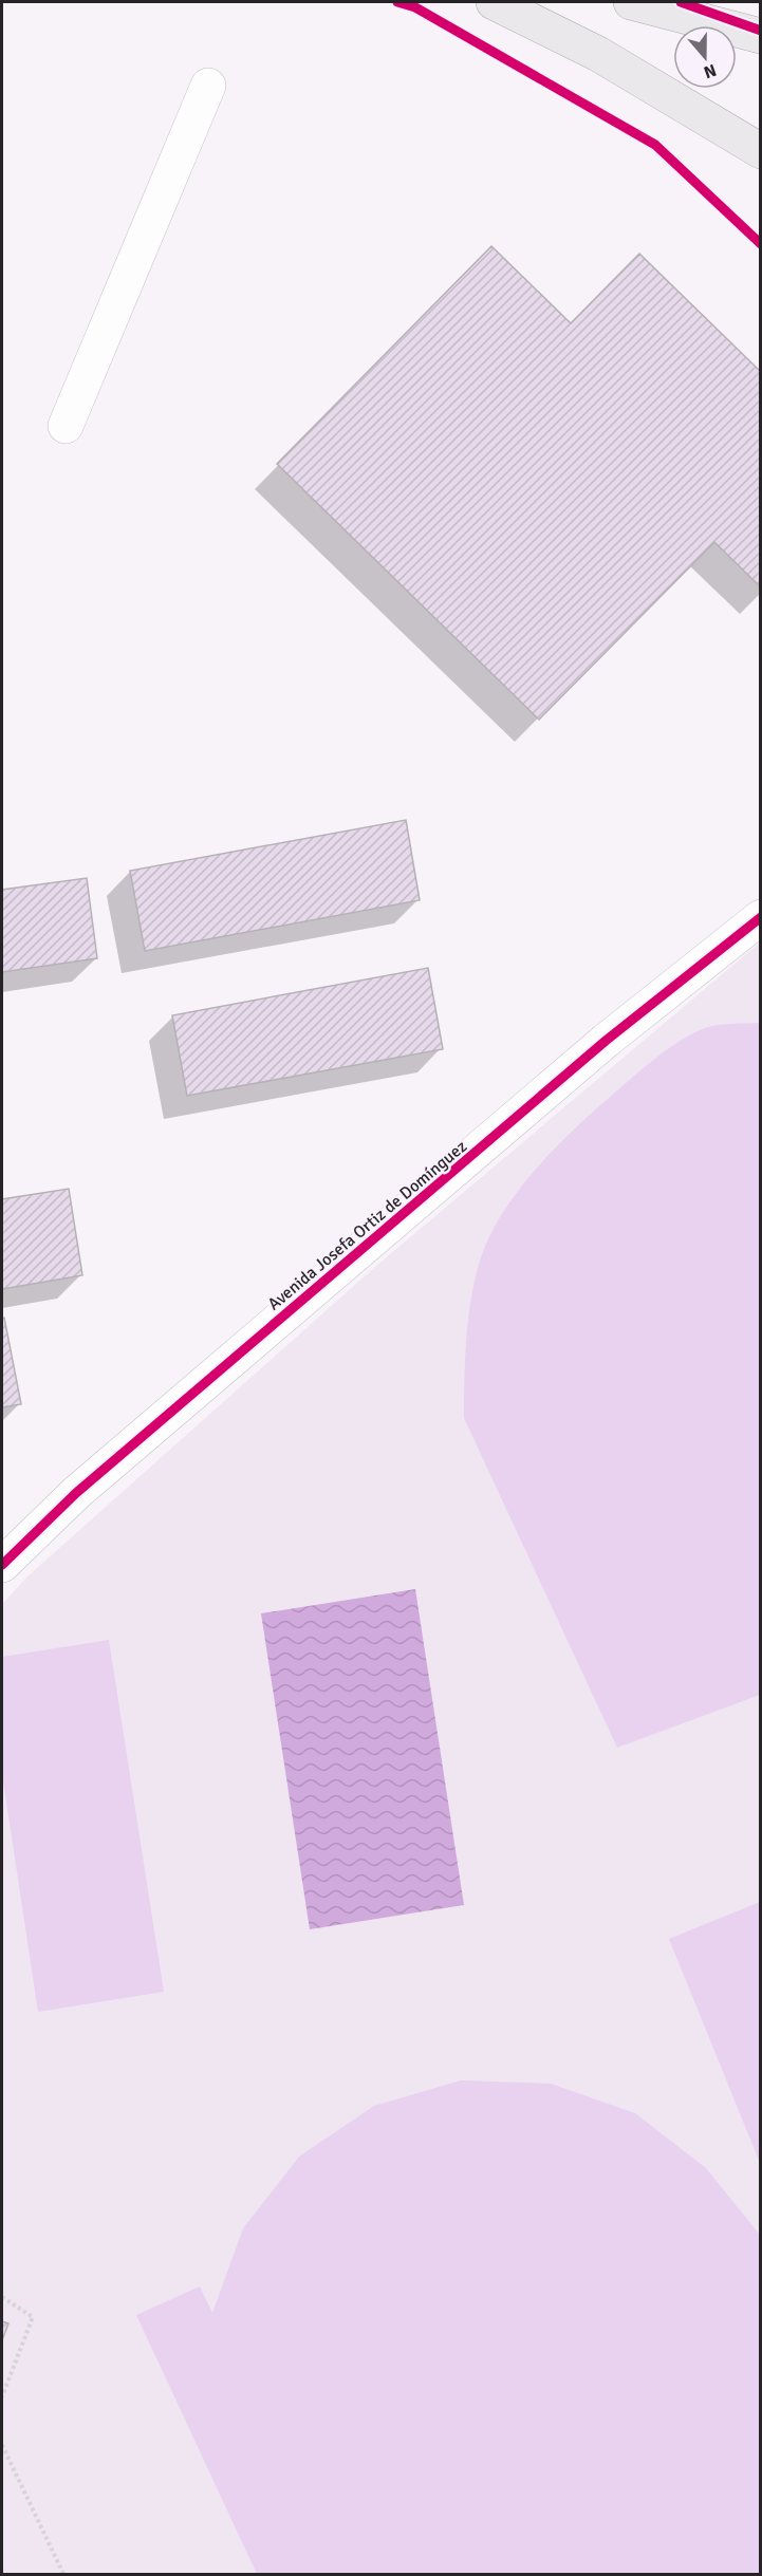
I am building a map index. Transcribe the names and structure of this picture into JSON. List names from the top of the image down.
{
  "streets": {
    "street": ["Avenida Josefa Ortiz de Domínguez"]
  },
  "north": "bottom"
}
